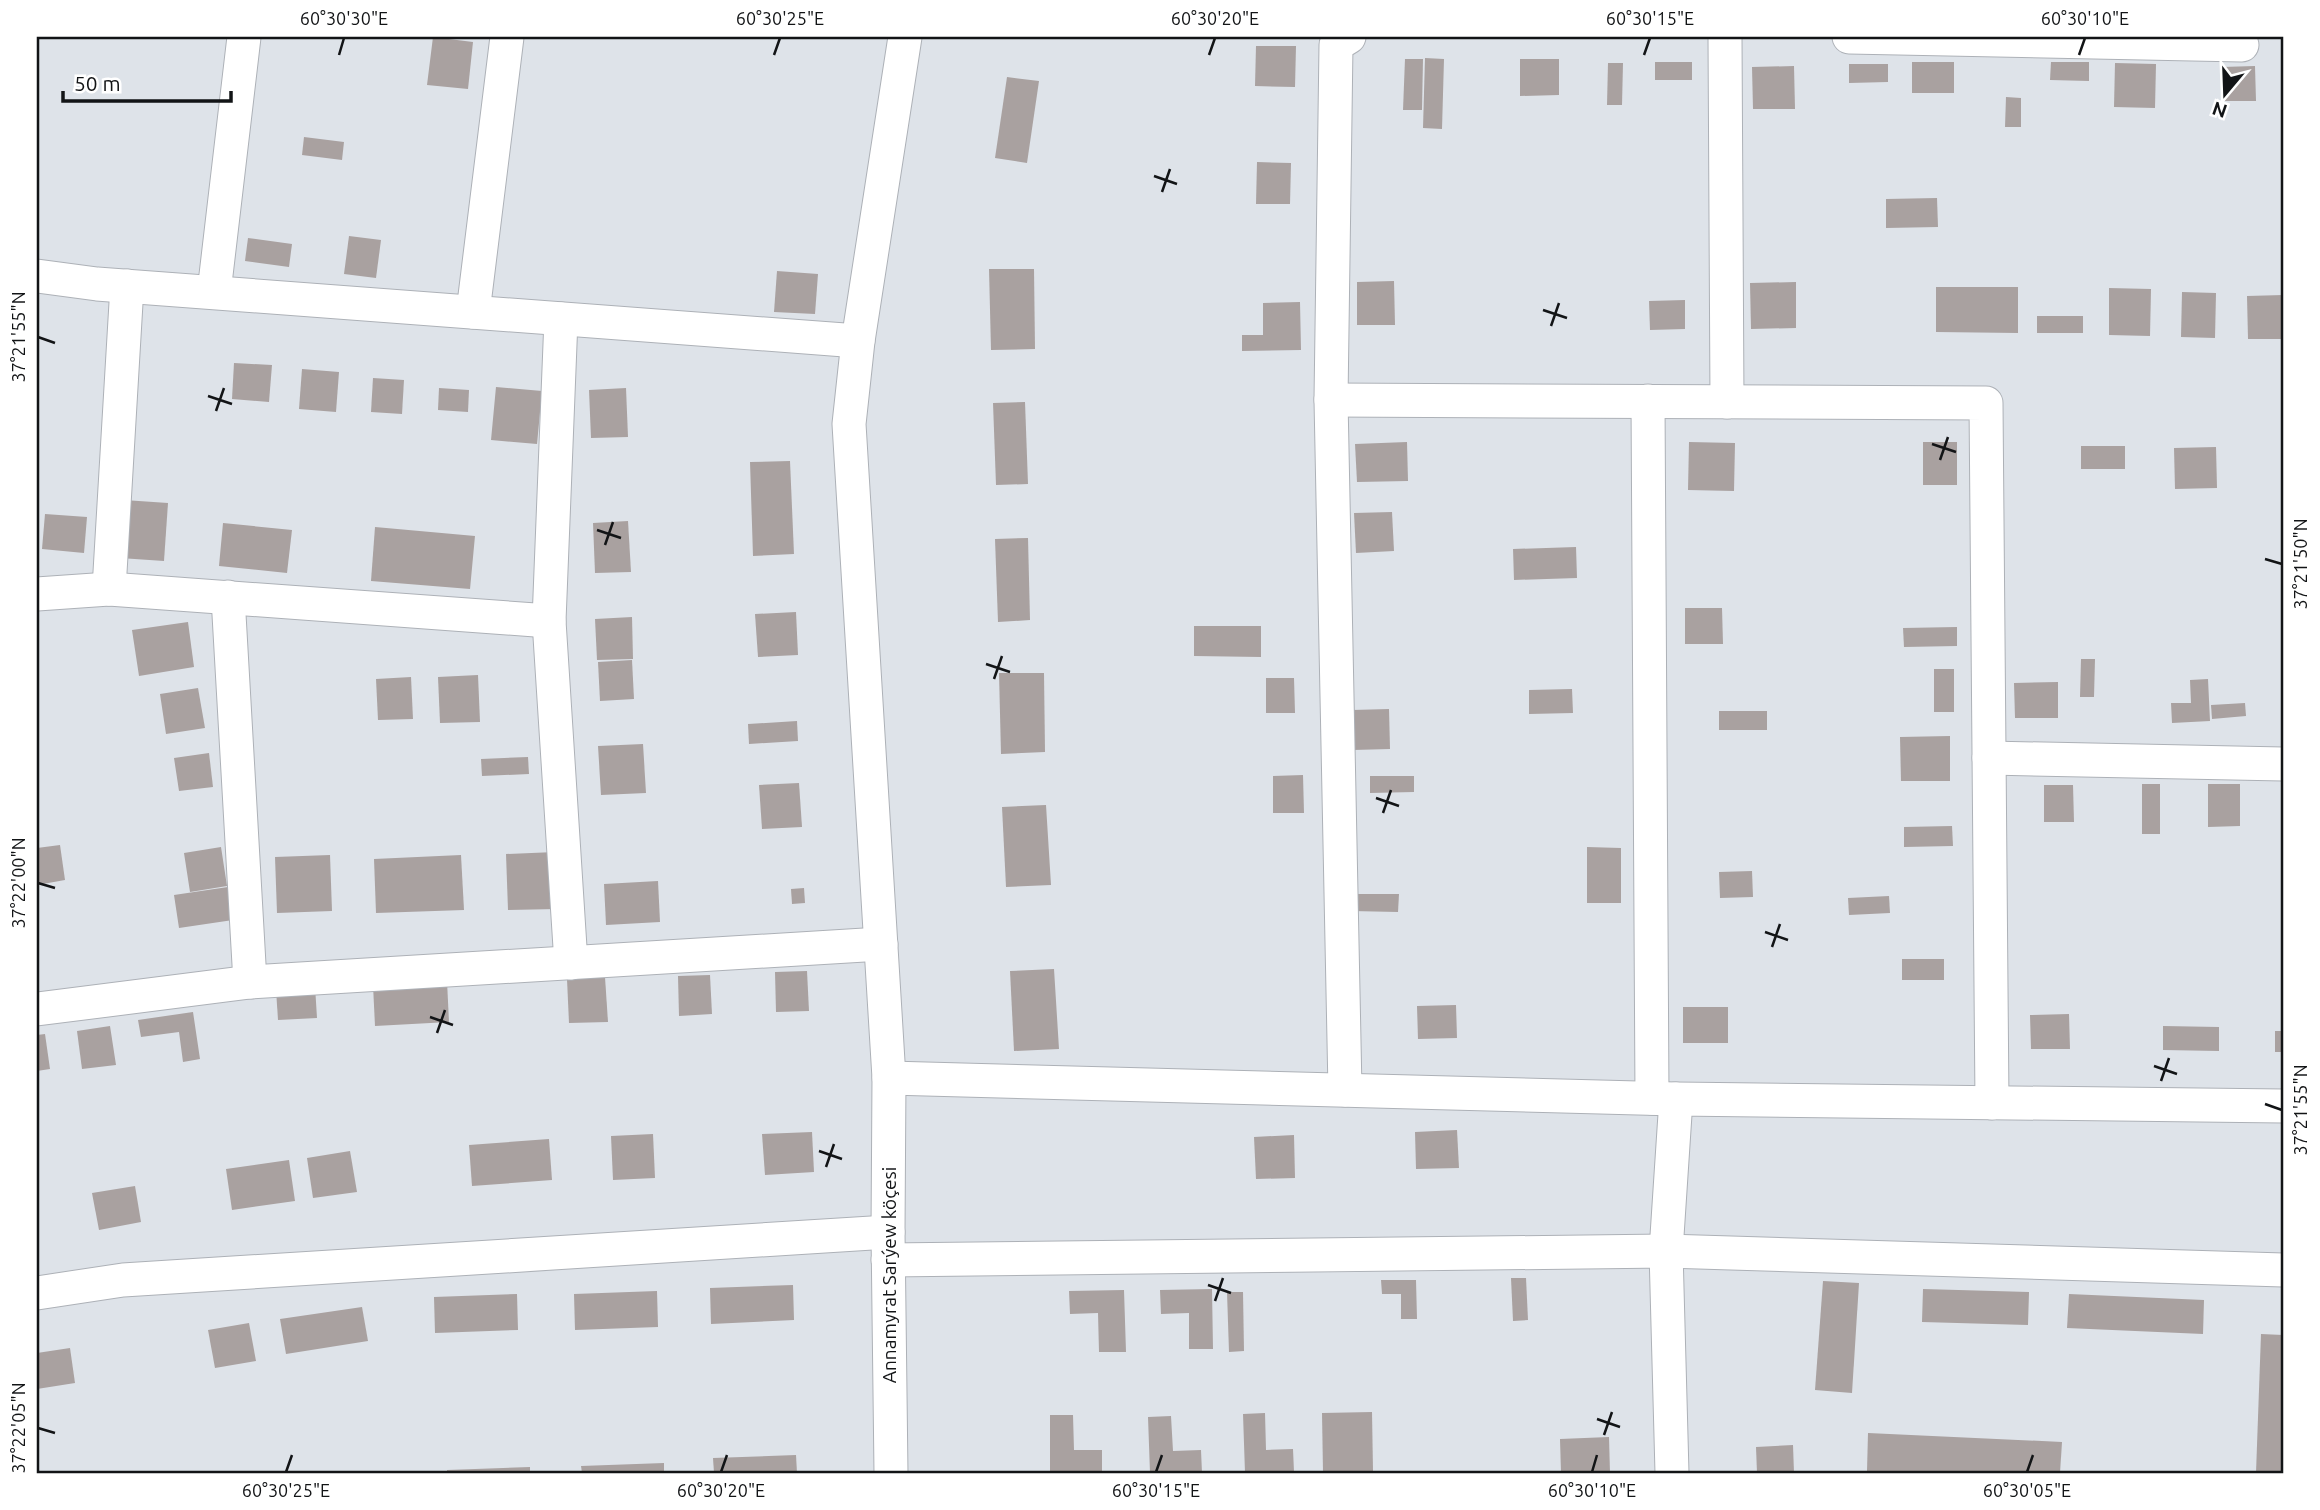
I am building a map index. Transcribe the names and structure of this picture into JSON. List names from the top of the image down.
{
  "streets": {
    "street": ["Annamyrat Sarýew köçesi"]
  },
  "scale_bar": "50 m",
  "north": "bottom",
  "coordinates": [
    "60°30'30\"E",
    "60°30'25\"E",
    "60°30'20\"E",
    "60°30'15\"E",
    "60°30'10\"E",
    "37°21'55\"N",
    "37°21'50\"N",
    "37°22'00\"N",
    "37°22'05\"N",
    "60°30'05\"E"
  ]
}
